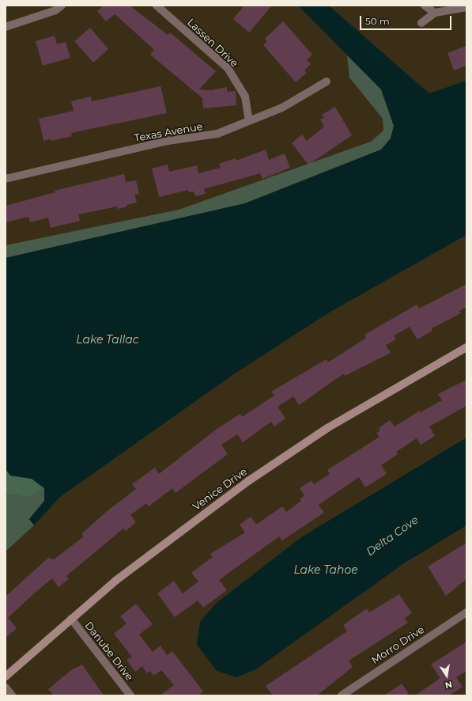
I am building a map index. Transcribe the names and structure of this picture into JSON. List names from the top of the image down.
{
  "streets": {
    "street": [
      "Lassen Drive",
      "Texas Avenue",
      "Venice Drive",
      "Morro Drive",
      "Danube Drive"
    ]
  },
  "crossings": [
    ["Lassen Drive", "Texas Avenue"],
    ["Venice Drive", "Danube Drive"]
  ],
  "water": ["Lake Tallac", "Delta Cove", "Lake Tahoe"],
  "scale_bar": "50 m",
  "north": "bottom"
}
